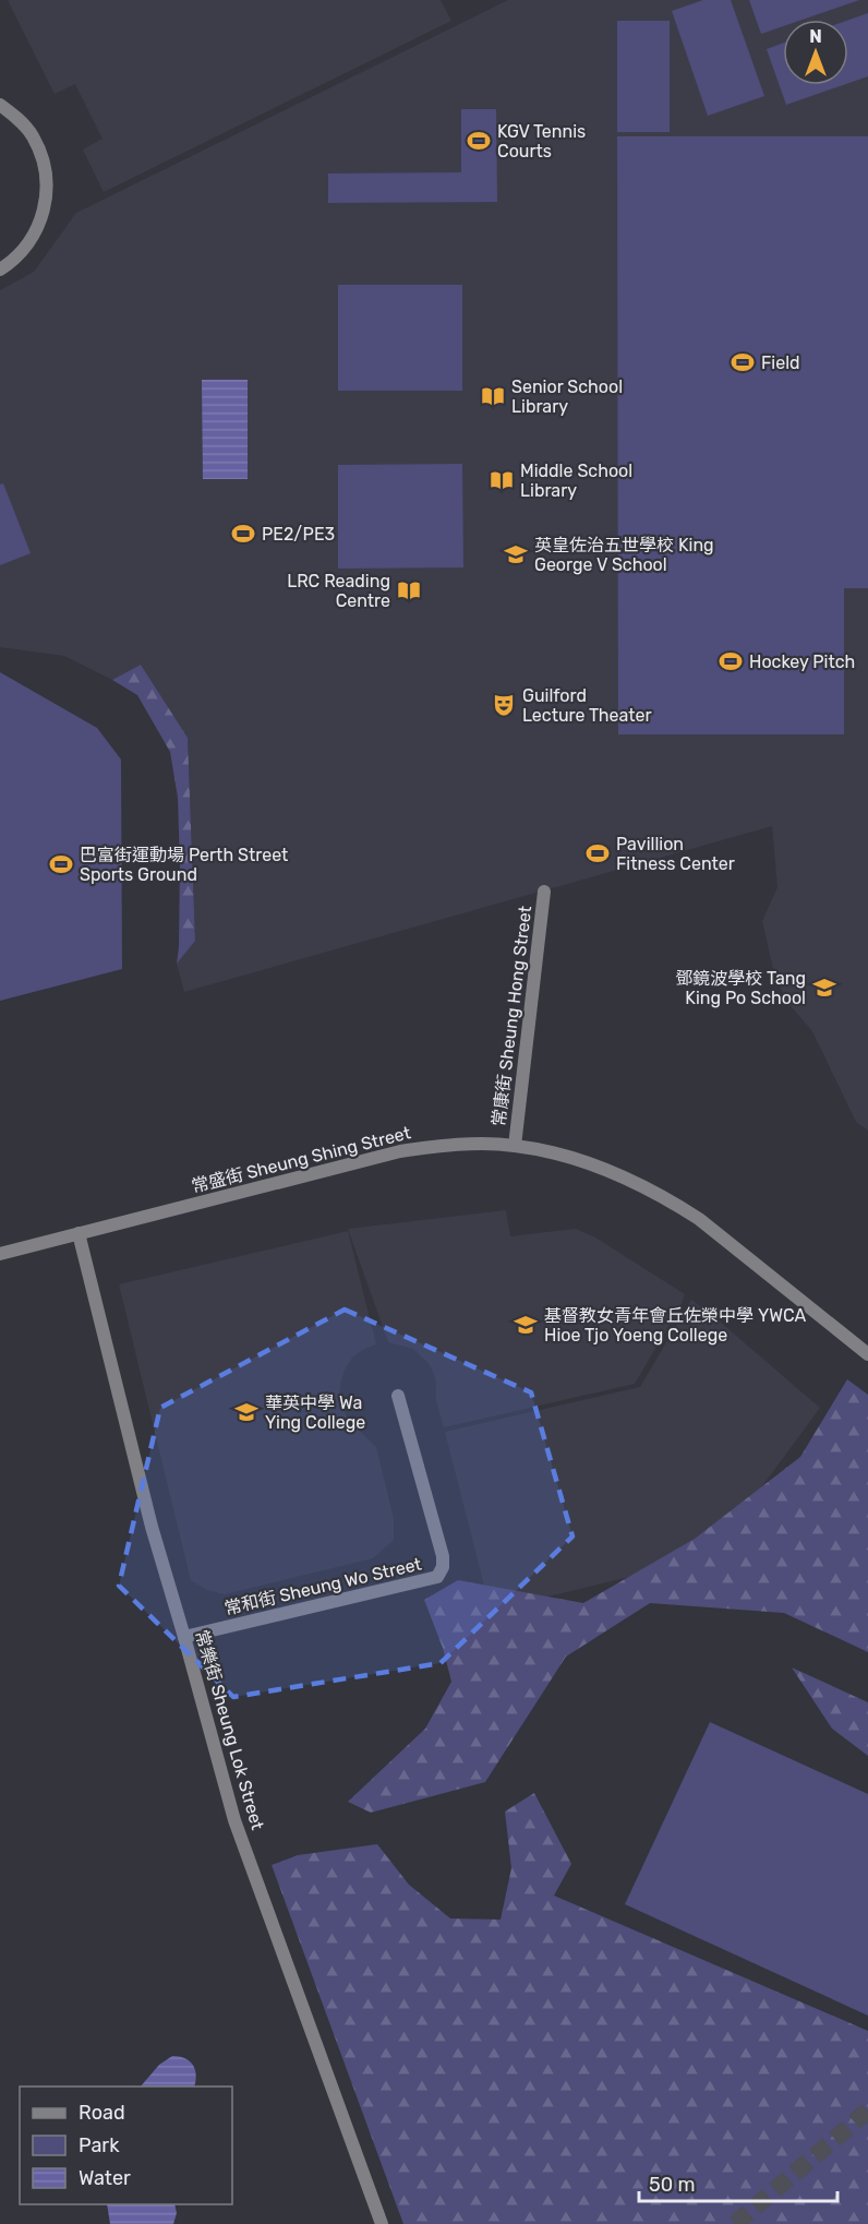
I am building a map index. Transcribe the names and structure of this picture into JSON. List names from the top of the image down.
{
  "streets": {
    "street": [
      "常康街 Sheung Hong Street",
      "常盛街 Sheung Shing Street",
      "常和街 Sheung Wo Street",
      "常樂街 Sheung Lok Street"
    ]
  },
  "crossings": [
    ["常康街 Sheung Hong Street", "常盛街 Sheung Shing Street"],
    ["常盛街 Sheung Shing Street", "常樂街 Sheung Lok Street"],
    ["常和街 Sheung Wo Street", "常樂街 Sheung Lok Street"]
  ],
  "places": {
    "sports": [
      "KGV Tennis Courts",
      "Field",
      "PE2/PE3",
      "Hockey Pitch",
      "Pavillion Fitness Center",
      "巴富街運動場 Perth Street Sports Ground"
    ],
    "library": ["Senior School Library", "Middle School Library", "LRC Reading Centre"],
    "school or university": [
      "英皇佐治五世學校 King George V School",
      "鄧鏡波學校 Tang King Po School",
      "基督教女青年會丘佐榮中學 YWCA Hioe Tjo Yoeng College",
      "華英中學 Wa Ying College"
    ],
    "theatre": ["Guilford Lecture Theater"]
  },
  "legend": ["Road", "Park", "Water"],
  "scale_bar": "50 m",
  "north": "top"
}
